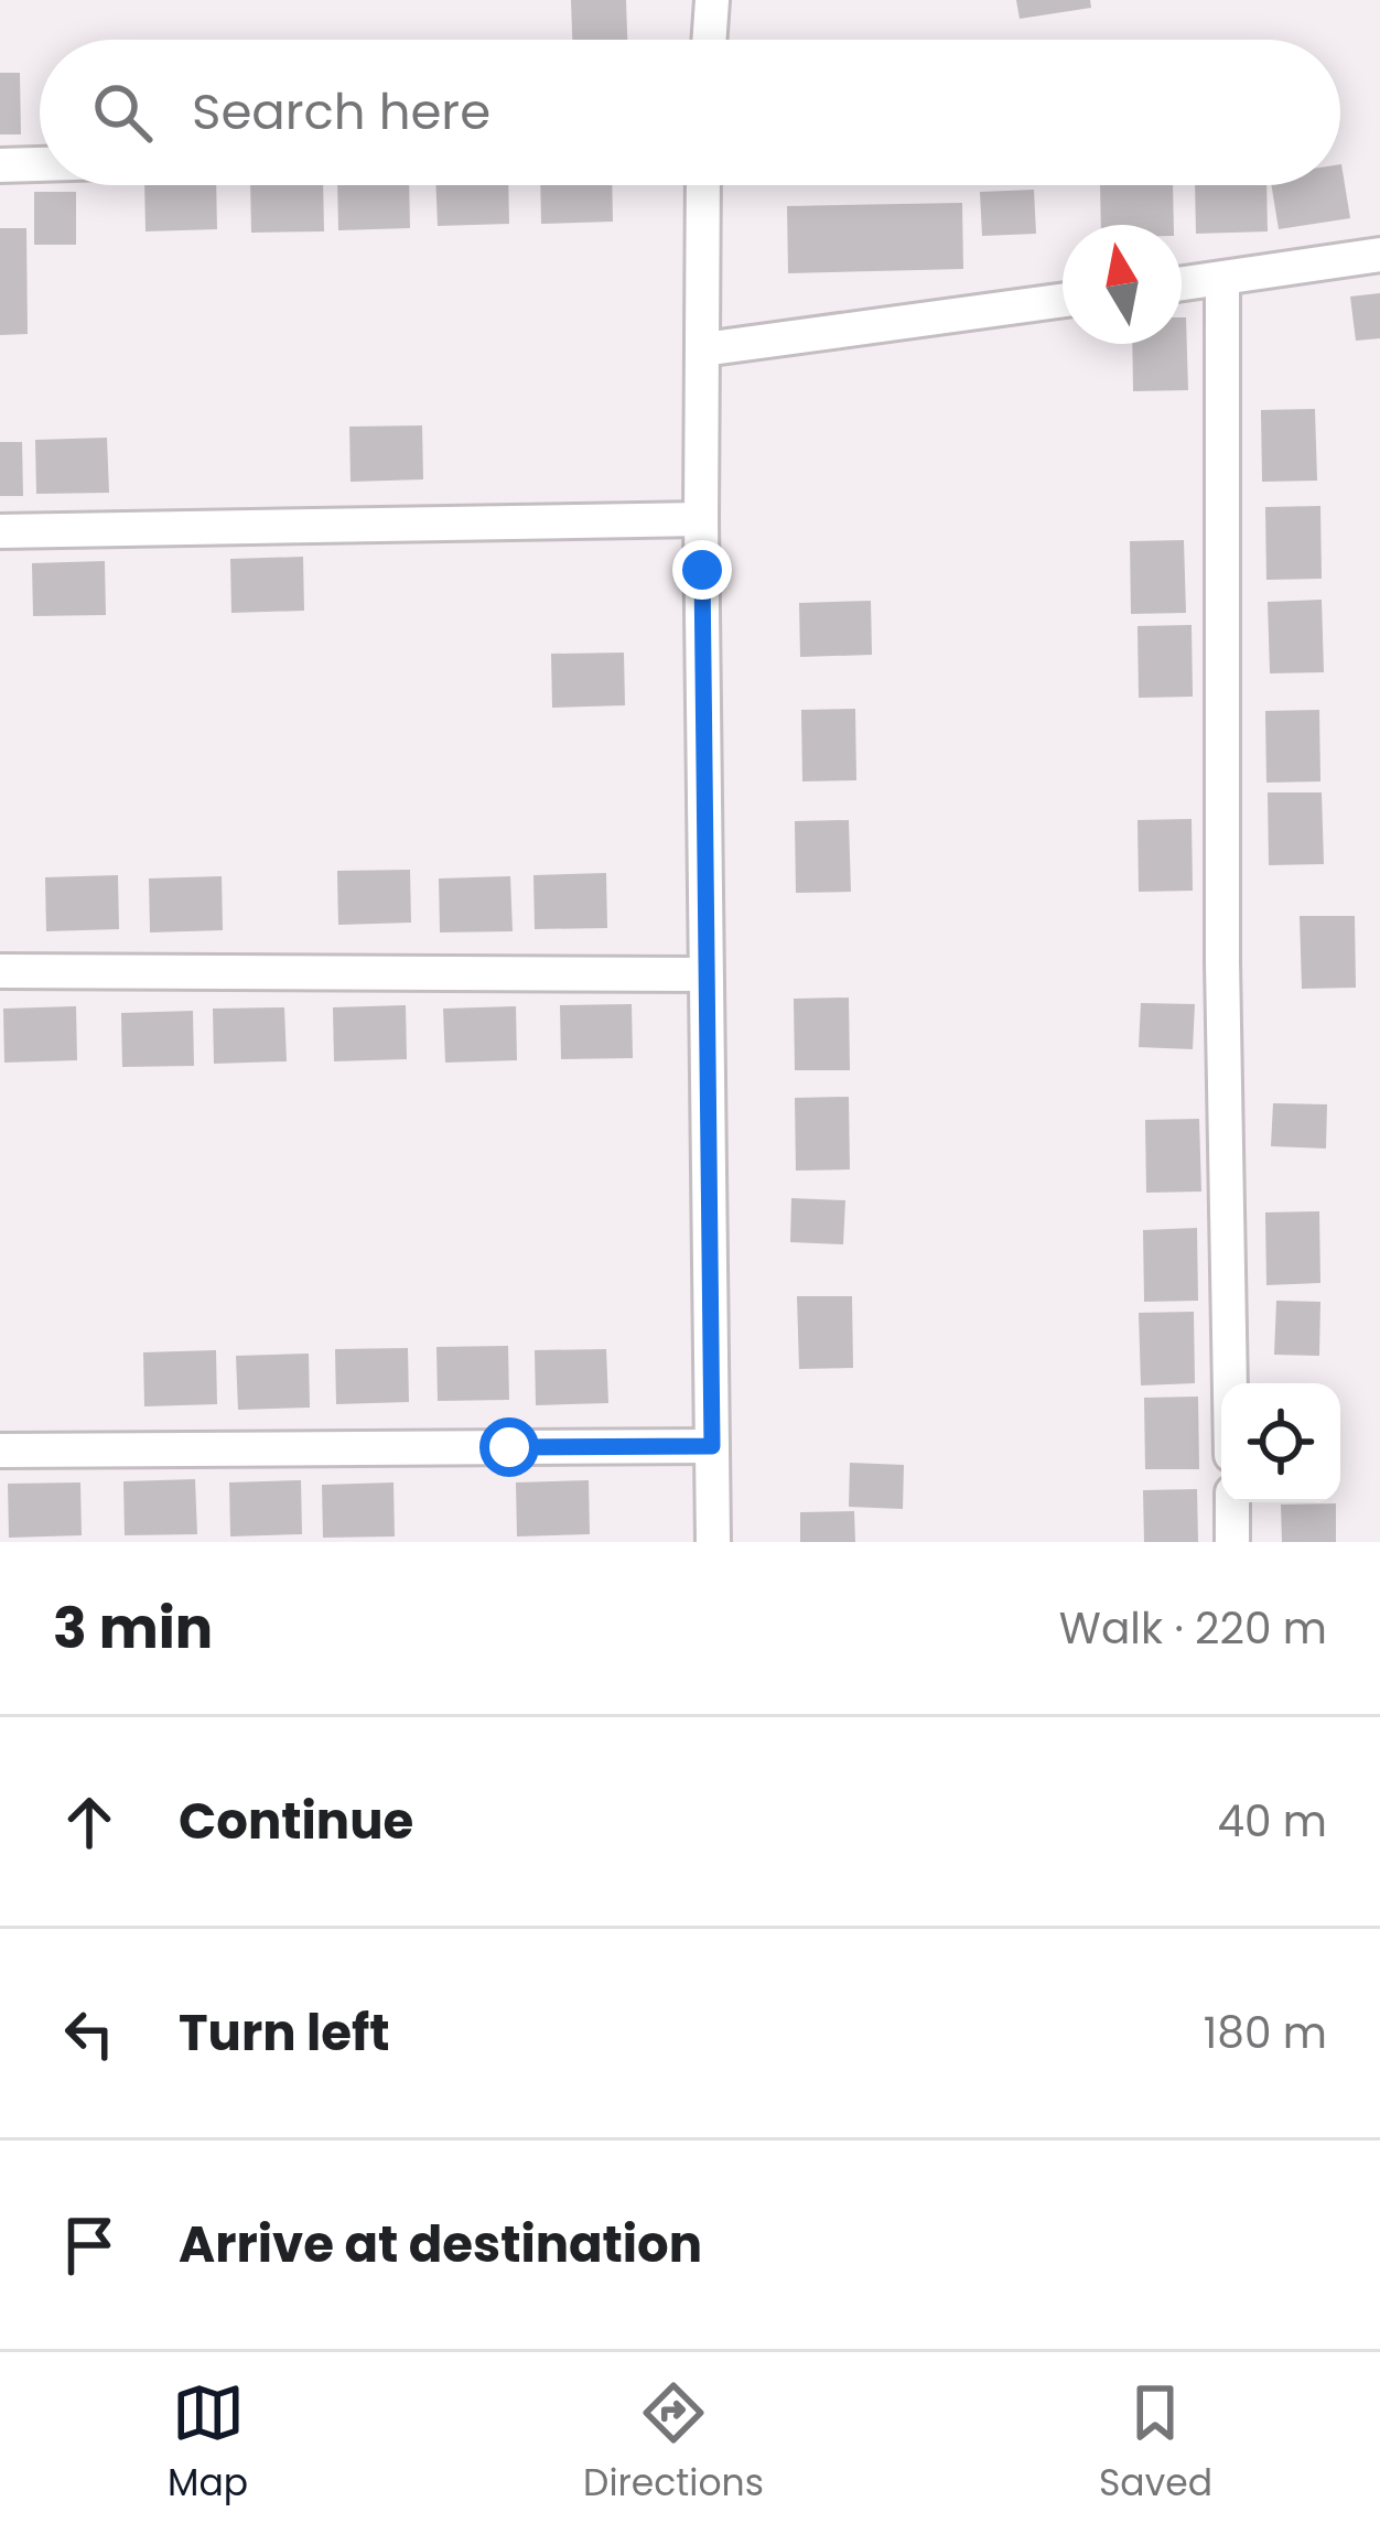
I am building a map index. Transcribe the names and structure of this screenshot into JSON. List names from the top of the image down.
{
  "north": "top",
  "page": {
    "search": "Search here",
    "heading": ["3 min", "Walk · 220 m"],
    "list": [
      ["Continue", "40 m"],
      ["Turn left", "180 m"],
      "Arrive at destination"
    ],
    "nav": ["Map", "Directions", "Saved"]
  }
}
